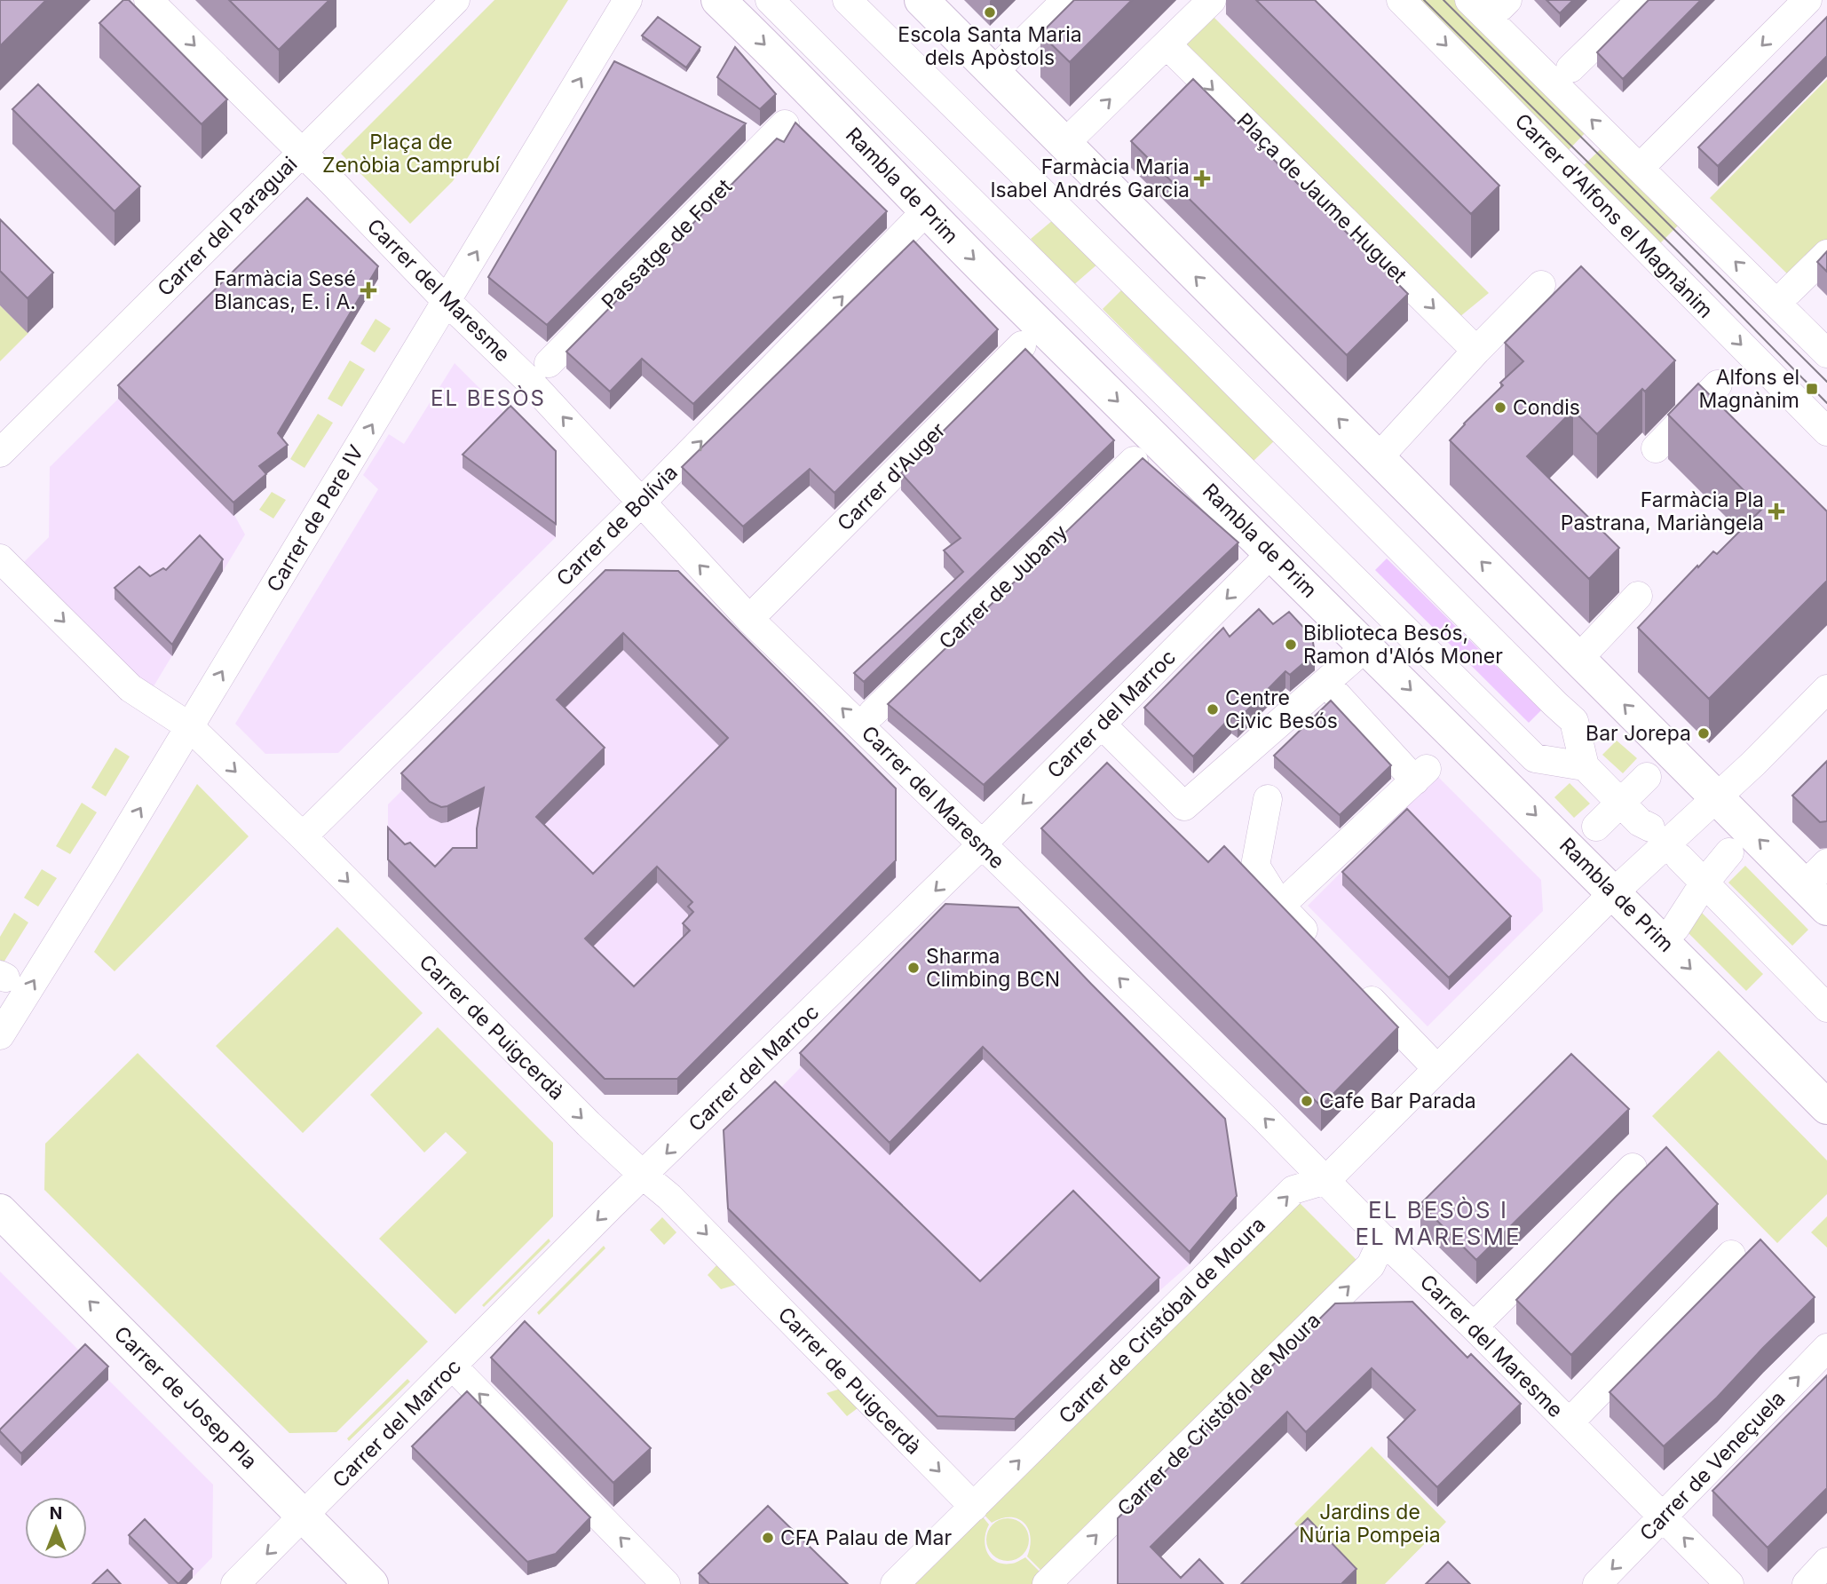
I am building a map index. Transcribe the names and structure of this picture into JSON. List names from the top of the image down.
{
  "streets": {
    "main road": ["Rambla de Prim", "Carrer de Josep Pla"],
    "street": [
      "Plaça de Jaume Huguet",
      "Carrer d'Alfons el Magnànim",
      "Carrer del Paraguai",
      "Passatge de Foret",
      "Carrer del Maresme",
      "Carrer d'Auger",
      "Carrer de Pere IV",
      "Carrer de Bolívia",
      "Carrer de Jubany",
      "Carrer del Marroc",
      "Carrer de Puigcerdà",
      "Carrer de Cristóbal de Moura",
      "Carrer de Cristòfol de Moura",
      "Carrer de Veneçuela"
    ]
  },
  "crossings": [
    ["Rambla de Prim", "Carrer de Bolívia"],
    ["Rambla de Prim", "Carrer del Marroc"],
    ["Rambla de Prim", "Carrer de Cristóbal de Moura"],
    ["Carrer del Paraguai", "Carrer del Maresme"],
    ["Carrer del Maresme", "Carrer de Pere IV"],
    ["Carrer del Maresme", "Carrer de Bolívia"],
    ["Carrer del Maresme", "Carrer del Marroc"],
    ["Carrer del Maresme", "Carrer de Cristóbal de Moura"],
    ["Carrer del Maresme", "Carrer de Cristòfol de Moura"],
    ["Carrer del Maresme", "Carrer de Veneçuela"],
    ["Carrer de Pere IV", "Carrer de Puigcerdà"],
    ["Carrer de Bolívia", "Carrer de Puigcerdà"],
    ["Carrer del Marroc", "Carrer de Puigcerdà"],
    ["Carrer del Marroc", "Carrer de Josep Pla"],
    ["Carrer de Puigcerdà", "Carrer de Cristóbal de Moura"]
  ],
  "one_way": [
    "Carrer de Pere IV",
    "Carrer de Bolívia",
    "Carrer del Marroc",
    "Carrer de Puigcerdà",
    "Carrer de Cristóbal de Moura",
    "Carrer de Josep Pla",
    "Carrer de Cristòfol de Moura"
  ],
  "districts": ["EL BESÒS", "EL BESÒS I EL MARESME"],
  "parks": ["Plaça de Zenòbia Camprubí", "Jardins de Núria Pompeia"],
  "places": {
    "other": [
      "Escola Santa Maria dels Apòstols",
      "Condis",
      "Biblioteca Besós, Ramon d'Alós Moner",
      "Centre Civic Besós",
      "Bar Jorepa",
      "Sharma Climbing BCN",
      "Cafe Bar Parada",
      "CFA Palau de Mar"
    ],
    "health": ["Farmàcia Maria Isabel Andrés Garcia", "Farmàcia Sesé Blancas, E. i A.", "Farmàcia Pla Pastrana, Mariàngela"],
    "transit": ["Alfons el Magnànim"]
  },
  "north": "top"
}
